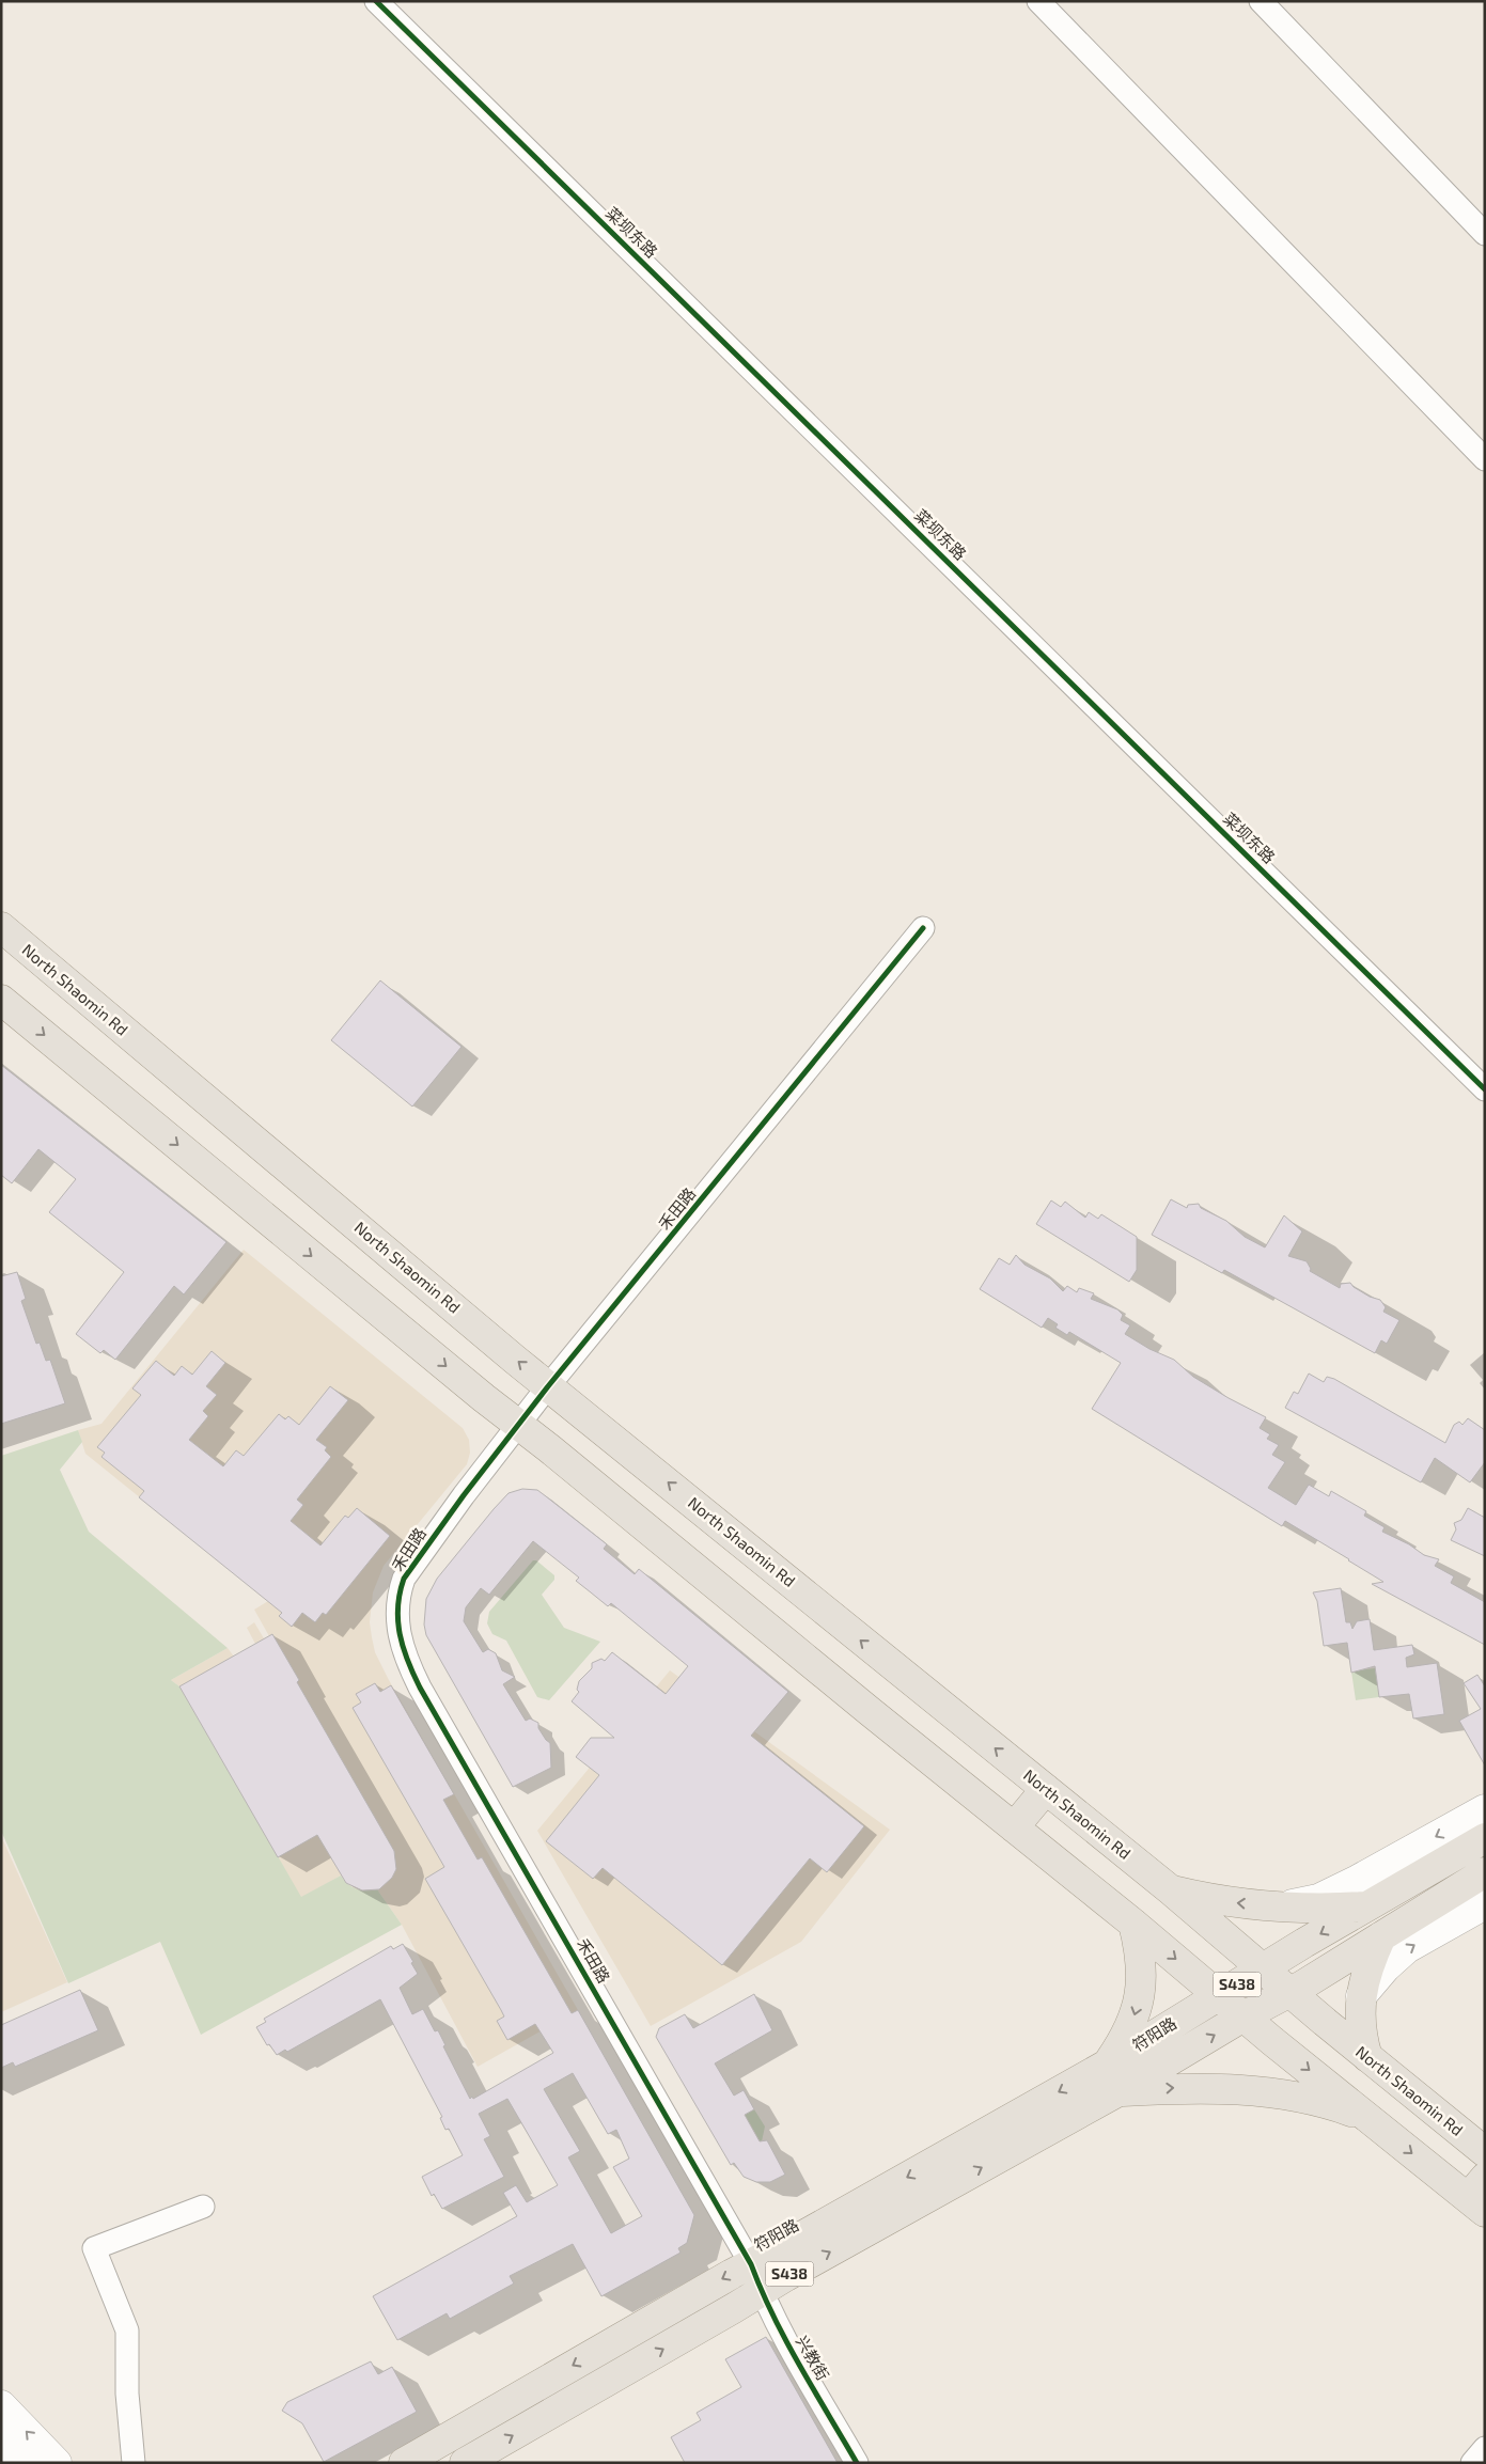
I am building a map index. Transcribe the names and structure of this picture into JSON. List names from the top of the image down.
{
  "streets": {
    "main road": ["North Shaomin Rd", "S438", "符阳路"],
    "street": ["菜坝东路", "禾田路", "兴教街"]
  },
  "crossings": [
    ["North Shaomin Rd", "禾田路"],
    ["North Shaomin Rd", "符阳路"],
    ["禾田路", "符阳路"],
    ["禾田路", "兴教街"],
    ["符阳路", "兴教街"]
  ]
}
